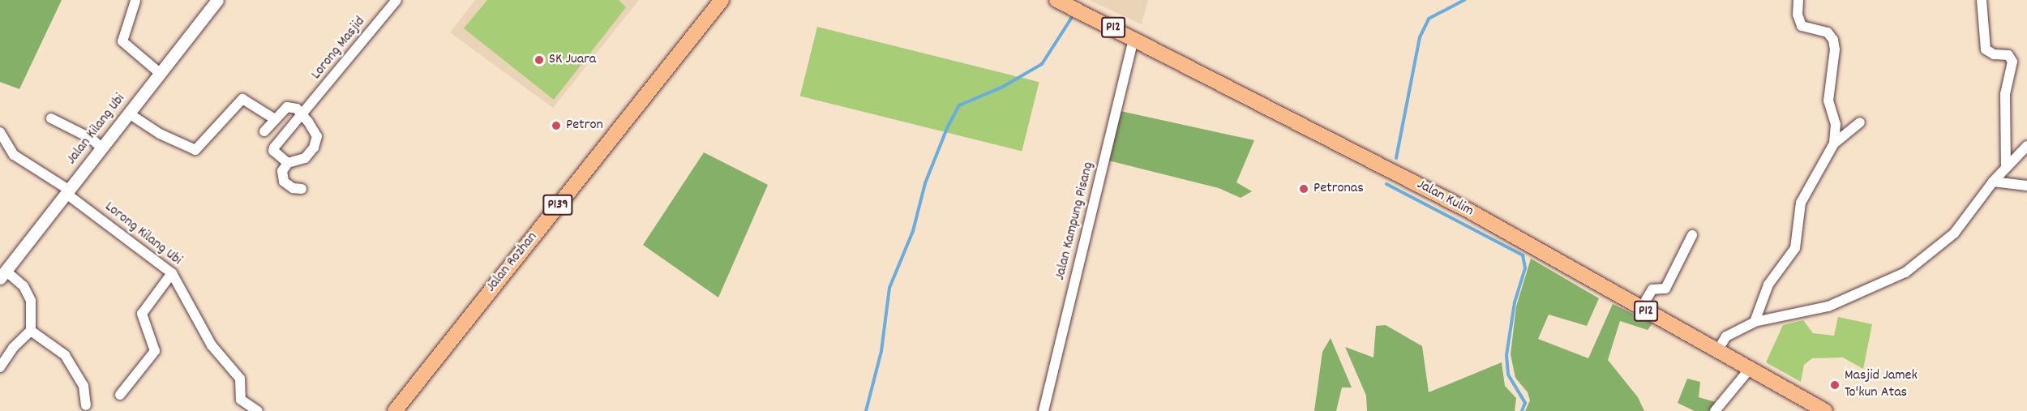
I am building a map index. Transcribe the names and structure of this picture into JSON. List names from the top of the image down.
{
  "streets": {
    "main road": [
      "P12",
      "Jalan Kulim",
      "P139",
      "Jalan Rozhan"
    ],
    "street": [
      "Lorong Masjid",
      "Jalan Kilang Ubi",
      "Jalan Kampung Pisang",
      "Lorong Kilang Ubi"
    ]
  },
  "crossings": [
    ["Jalan Kilang Ubi", "Lorong Kilang Ubi"],
    ["Jalan Kulim", "Jalan Kampung Pisang"]
  ],
  "places": [
    "SK Juara",
    "Petron",
    "Petronas",
    "Masjid Jamek To'kun Atas"
  ]
}
